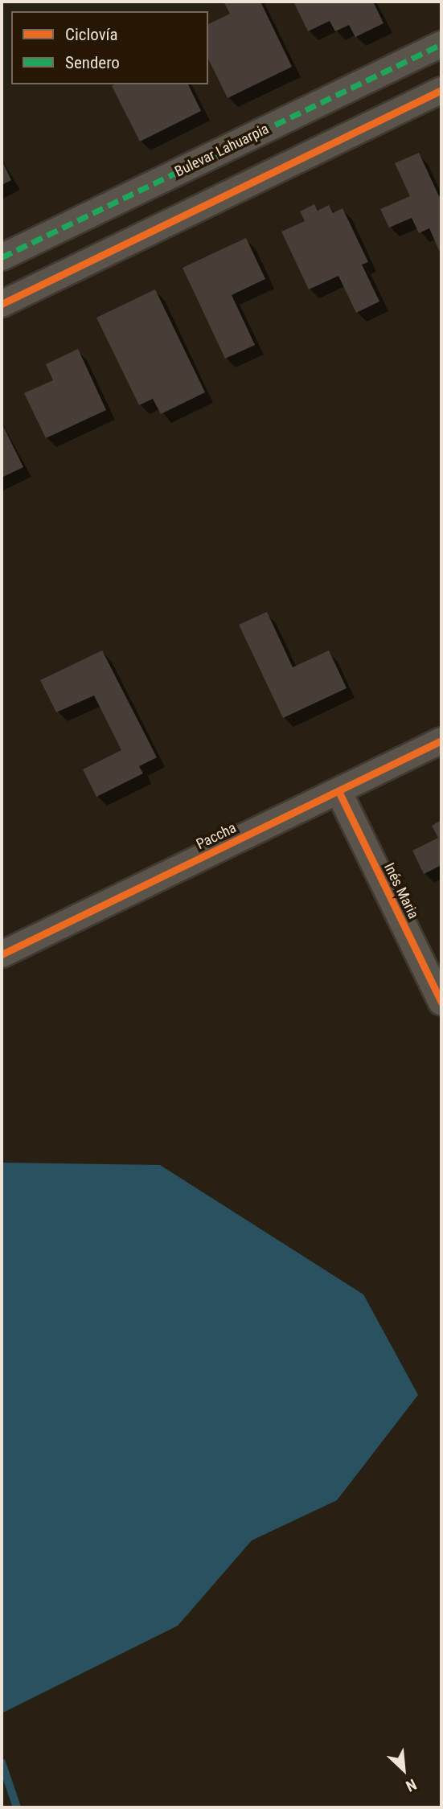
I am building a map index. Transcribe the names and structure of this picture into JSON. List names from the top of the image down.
{
  "streets": {
    "street": ["Bulevar Lahuarpia", "Paccha", "Inés Maria"]
  },
  "crossings": [
    ["Paccha", "Inés Maria"]
  ],
  "legend": ["Ciclovía", "Sendero"],
  "north": "bottom right"
}
